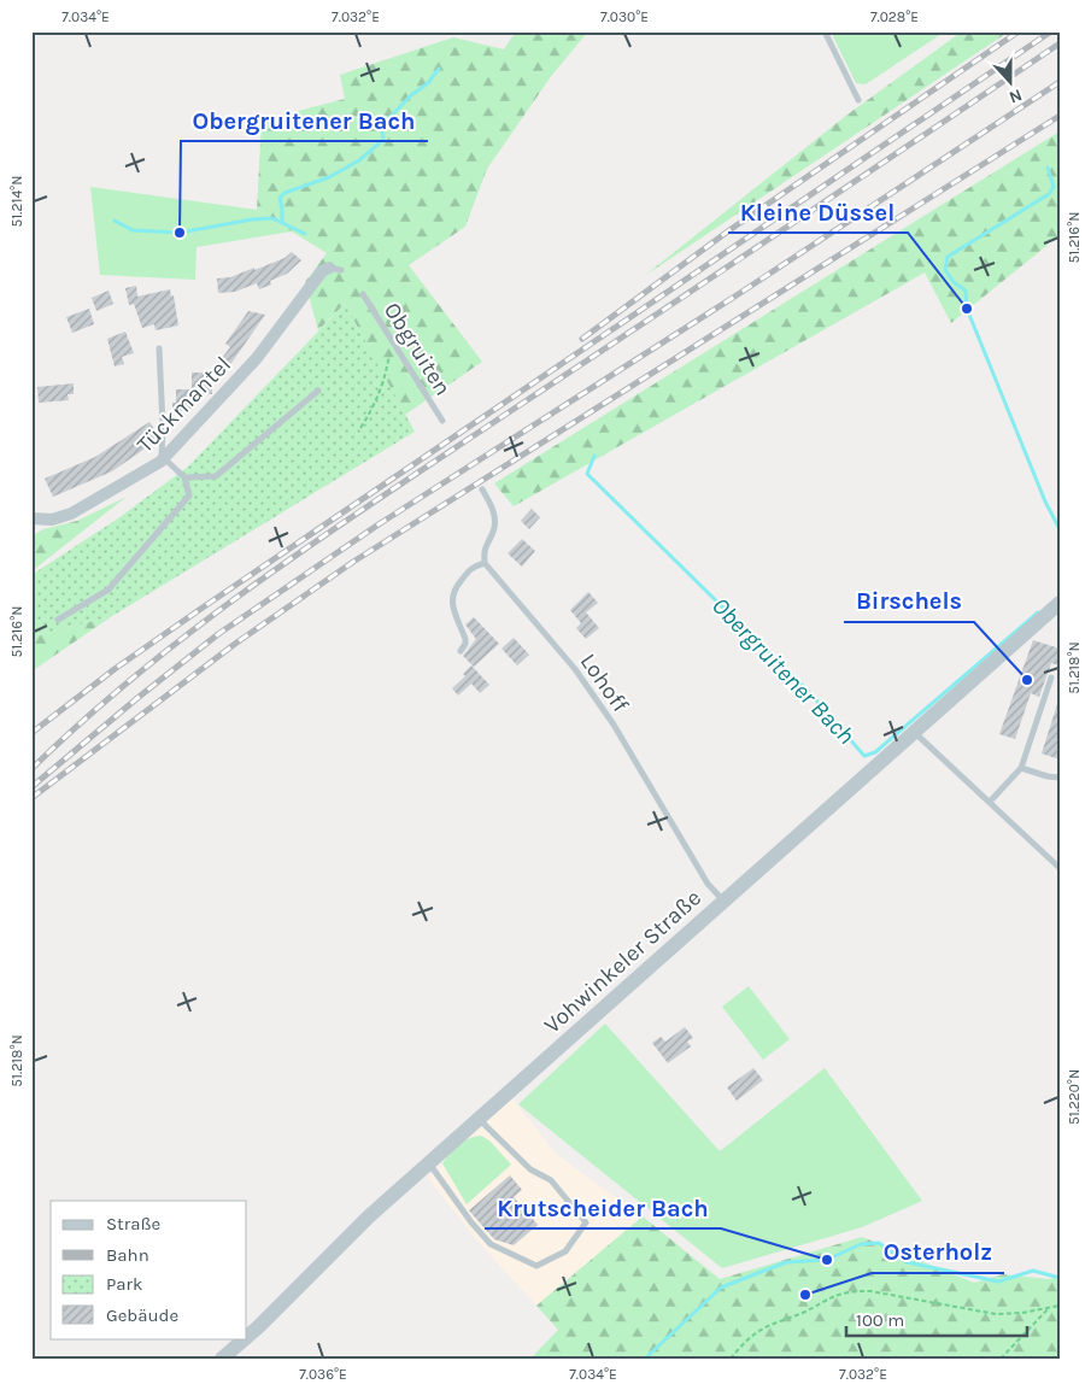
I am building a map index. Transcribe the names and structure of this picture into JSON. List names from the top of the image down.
{
  "streets": {
    "street": ["Tückmantel", "Vohwinkeler Straße"],
    "lane": ["Obgruiten", "Lohoff"]
  },
  "crossings": [
    ["Lohoff", "Vohwinkeler Straße"]
  ],
  "water": ["Obergruitener Bach"],
  "places": [
    "Obergruitener Bach",
    "Kleine Düssel",
    "Birschels",
    "Krutscheider Bach",
    "Osterholz"
  ],
  "legend": [
    "Straße",
    "Bahn",
    "Park",
    "Gebäude"
  ],
  "scale_bar": "100 m",
  "north": "bottom",
  "coordinates": [
    "7.034°E",
    "7.032°E",
    "7.030°E",
    "7.028°E",
    "51.214°N",
    "51.216°N",
    "51.218°N",
    "51.220°N",
    "7.036°E"
  ]
}
